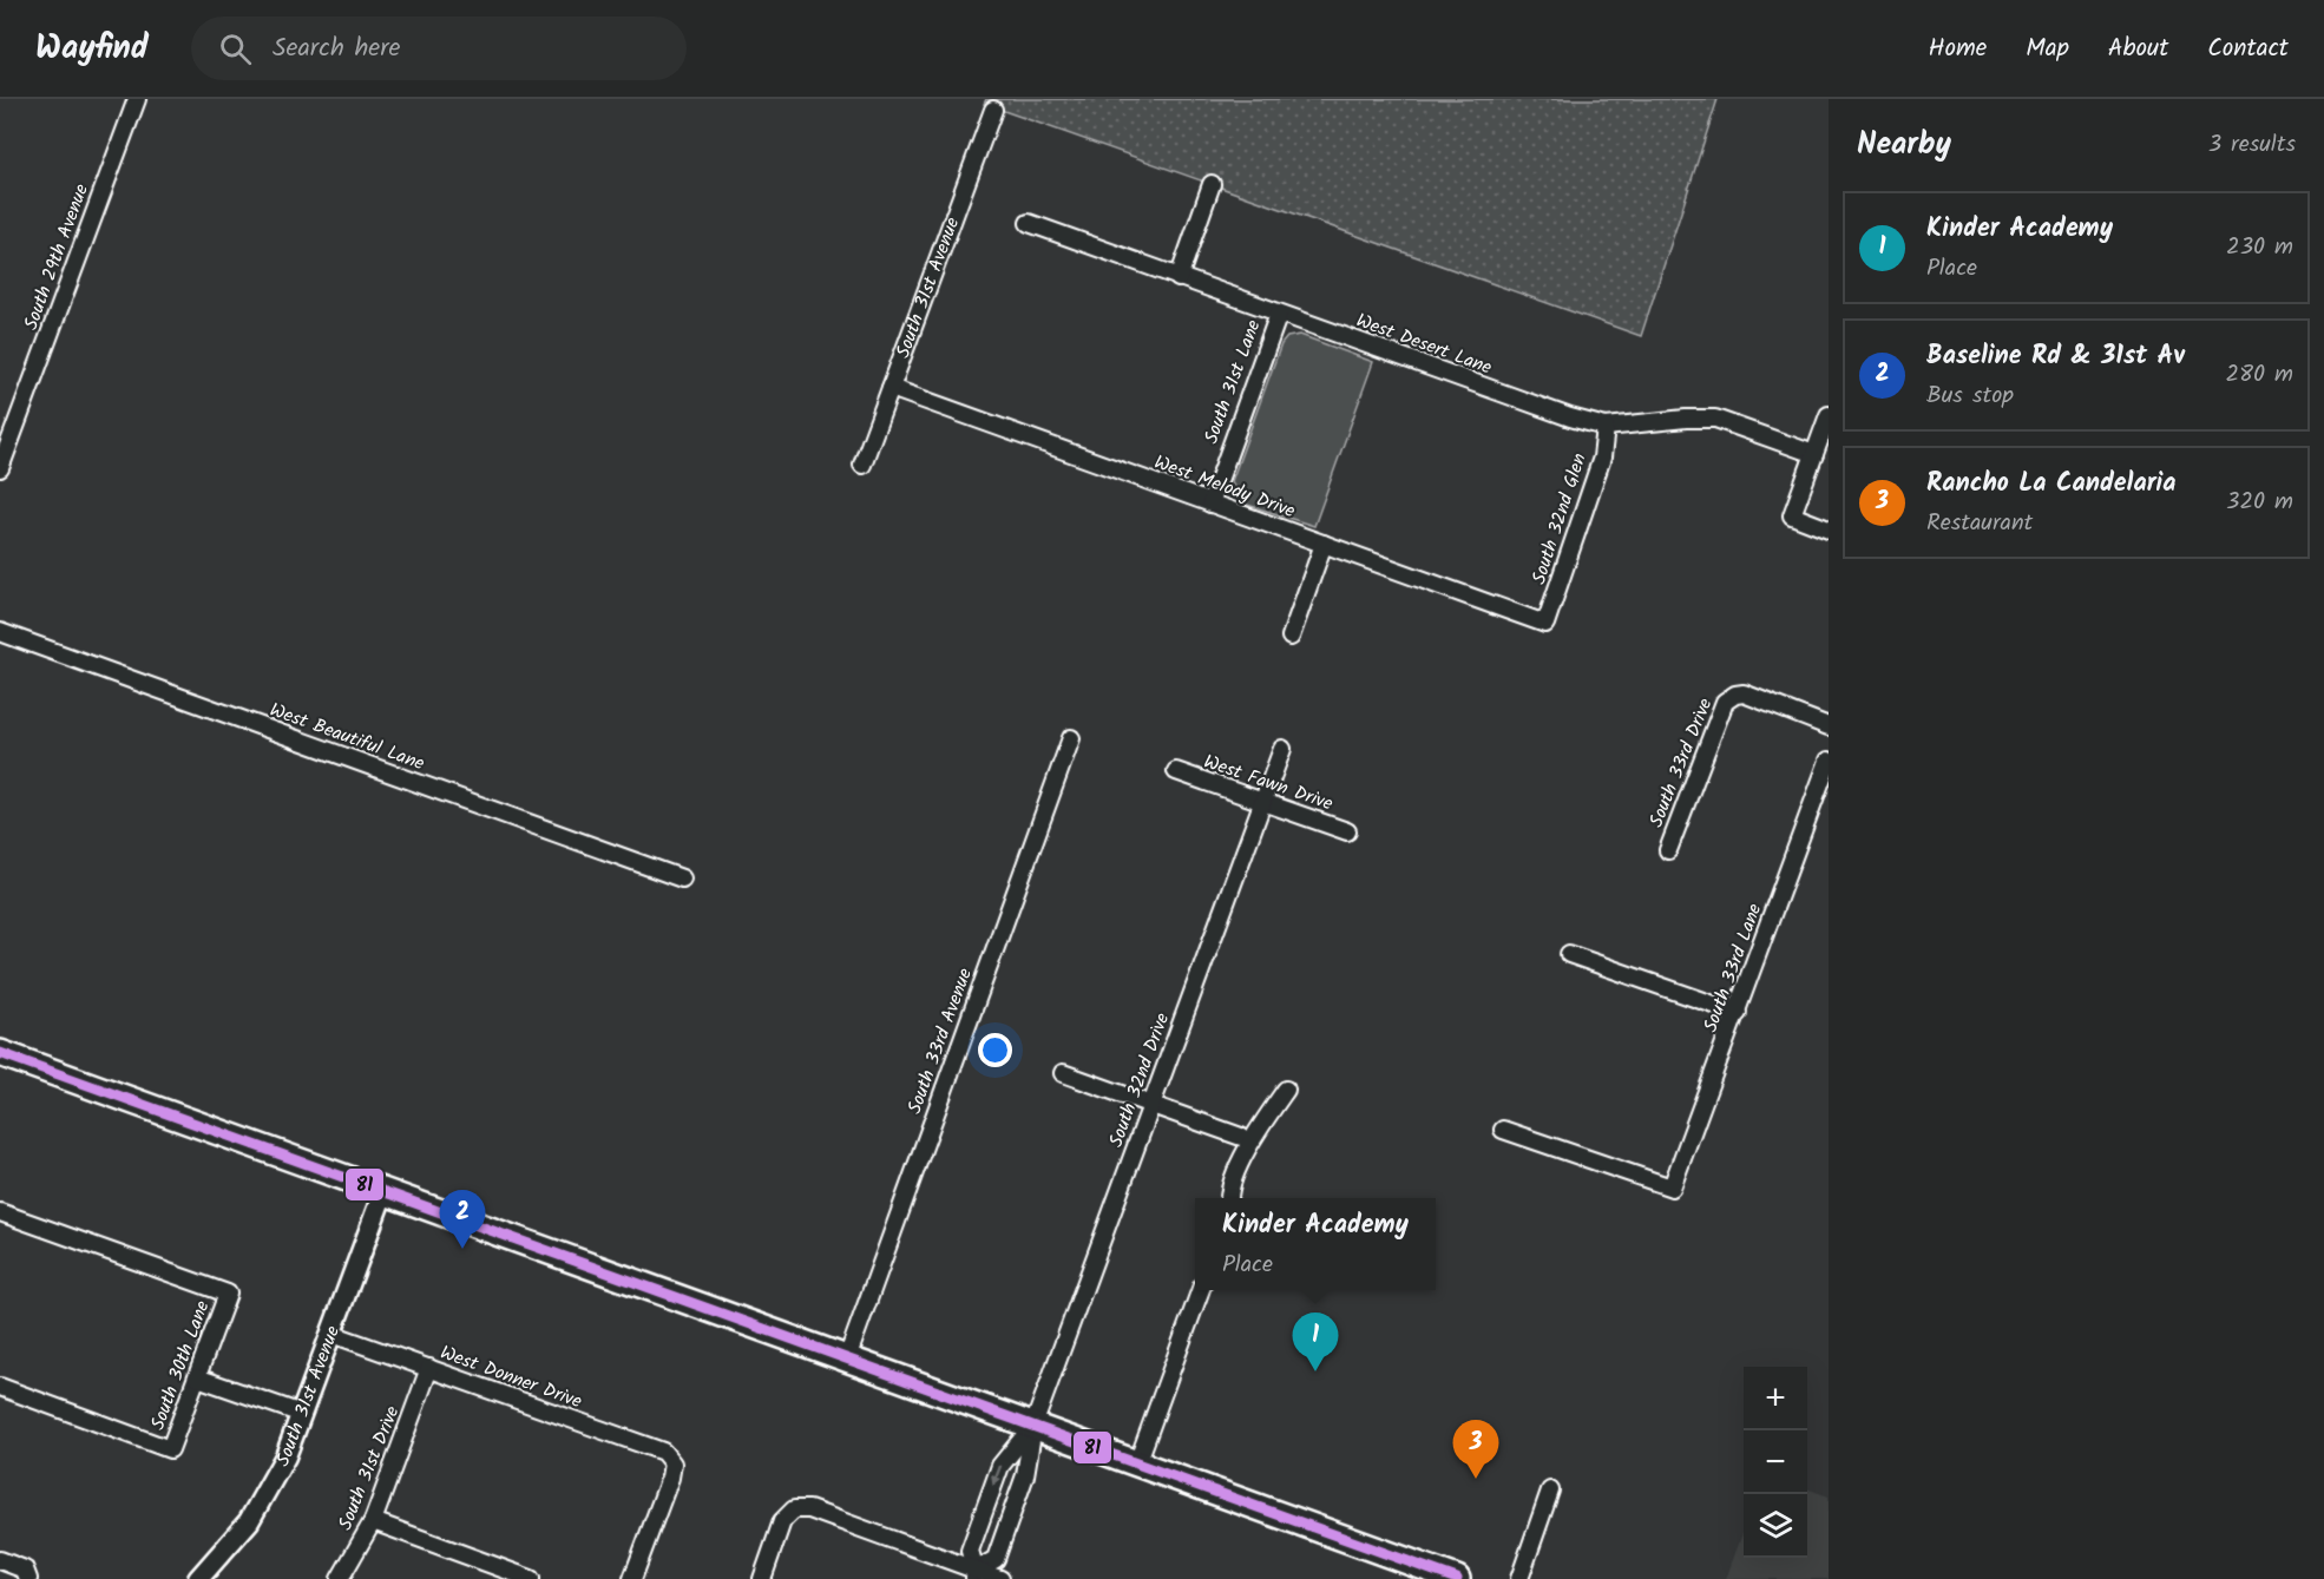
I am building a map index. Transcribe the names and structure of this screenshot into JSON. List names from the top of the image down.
{
  "streets": {
    "street": [
      "South 29th Avenue",
      "South 31st Avenue",
      "West Desert Lane",
      "South 31st Lane",
      "West Melody Drive",
      "South 32nd Glen",
      "West Beautiful Lane",
      "South 33rd Drive",
      "West Fawn Drive",
      "South 33rd Lane",
      "South 33rd Avenue",
      "South 32nd Drive",
      "South 30th Lane",
      "West Donner Drive",
      "South 31st Drive"
    ]
  },
  "crossings": [
    ["South 31st Avenue", "West Melody Drive"],
    ["South 31st Avenue", "West Donner Drive"],
    ["West Desert Lane", "South 31st Lane"],
    ["West Desert Lane", "South 32nd Glen"],
    ["South 31st Lane", "West Melody Drive"],
    ["West Melody Drive", "South 32nd Glen"],
    ["West Fawn Drive", "South 32nd Drive"],
    ["West Donner Drive", "South 31st Drive"]
  ],
  "lines": ["transit line 81"],
  "page": {
    "header": "Wayfind",
    "search": "Search here",
    "nav": [
      "Home",
      "Map",
      "About",
      "Contact"
    ],
    "heading": ["Nearby", "3 results"],
    "list": [
      {
        "mark": "1",
        "name": "Kinder Academy",
        "note": "Place",
        "value": "230 m"
      },
      {
        "mark": "2",
        "name": "Baseline Rd & 31st Av",
        "note": "Bus stop",
        "value": "280 m"
      },
      {
        "mark": "3",
        "name": "Rancho La Candelaria",
        "note": "Restaurant",
        "value": "320 m"
      }
    ],
    "pins": ["2", "1", "3"],
    "popup": ["Kinder Academy", "Place"],
    "map_buttons": ["+", "−"]
  }
}
